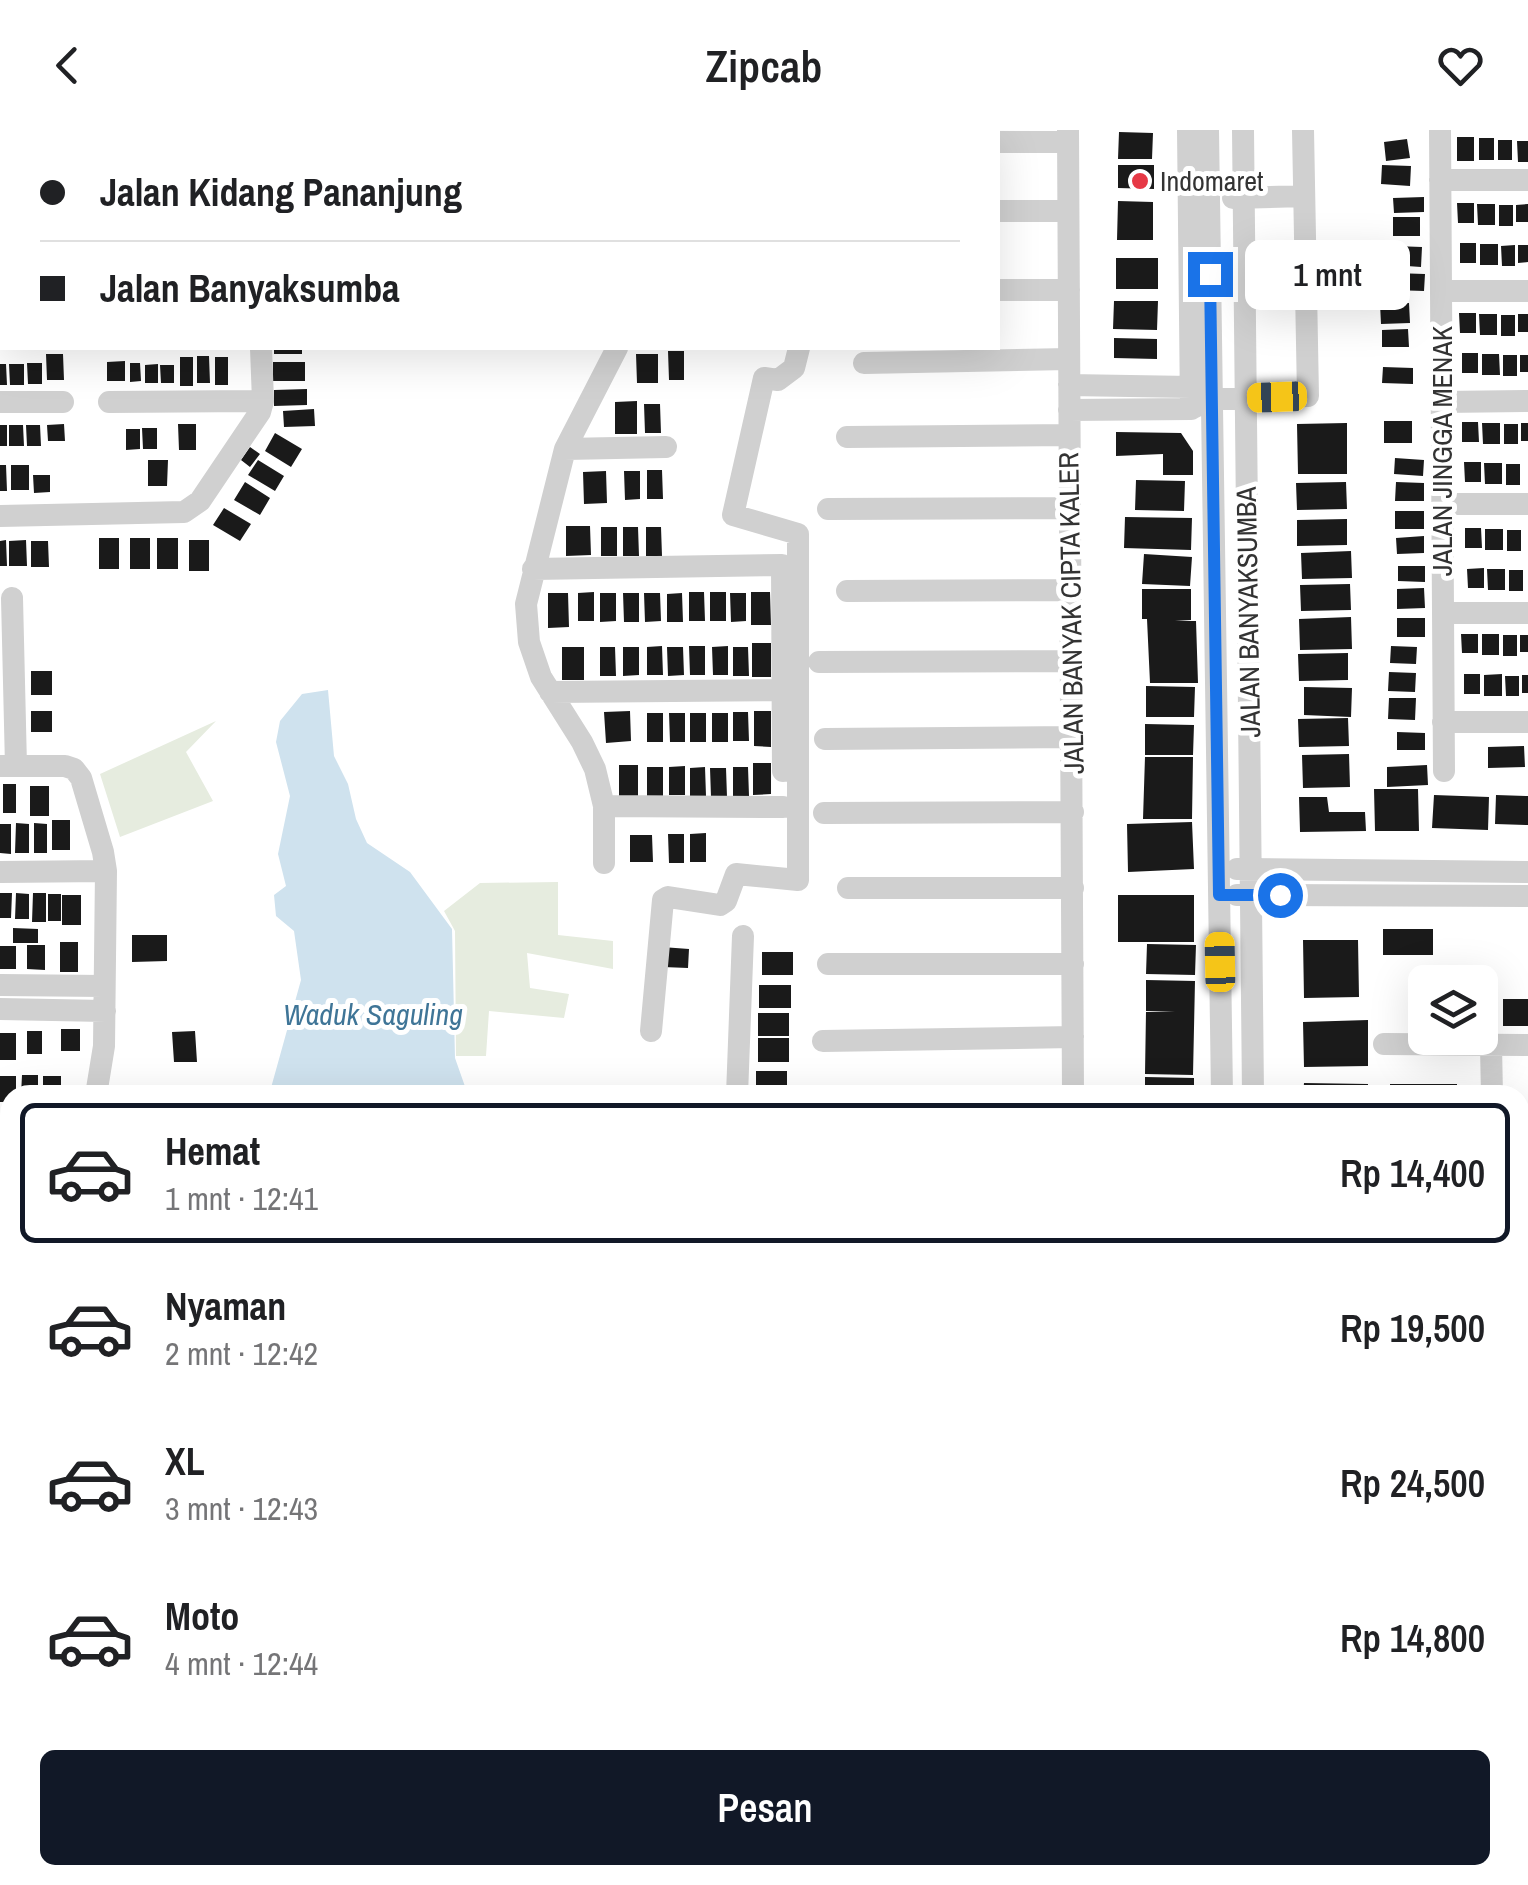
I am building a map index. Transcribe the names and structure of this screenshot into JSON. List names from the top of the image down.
{
  "streets": {
    "street": ["JALAN JINGGA MENAK", "JALAN BANYAKSUMBA", "JALAN BANYAK CIPTA KALER"]
  },
  "water": ["Waduk Saguling"],
  "places": ["Indomaret"],
  "page": {
    "header": "Zipcab",
    "banner": ["Jalan Kidang Pananjung", "Jalan Banyaksumba"],
    "bubble": "1 mnt",
    "list": [
      {
        "name": "Hemat",
        "note": "1 mnt · 12:41",
        "value": "Rp 14,400"
      },
      {
        "name": "Nyaman",
        "note": "2 mnt · 12:42",
        "value": "Rp 19,500"
      },
      {
        "name": "XL",
        "note": "3 mnt · 12:43",
        "value": "Rp 24,500"
      },
      {
        "name": "Moto",
        "note": "4 mnt · 12:44",
        "value": "Rp 14,800"
      }
    ],
    "buttons": "Pesan"
  }
}
